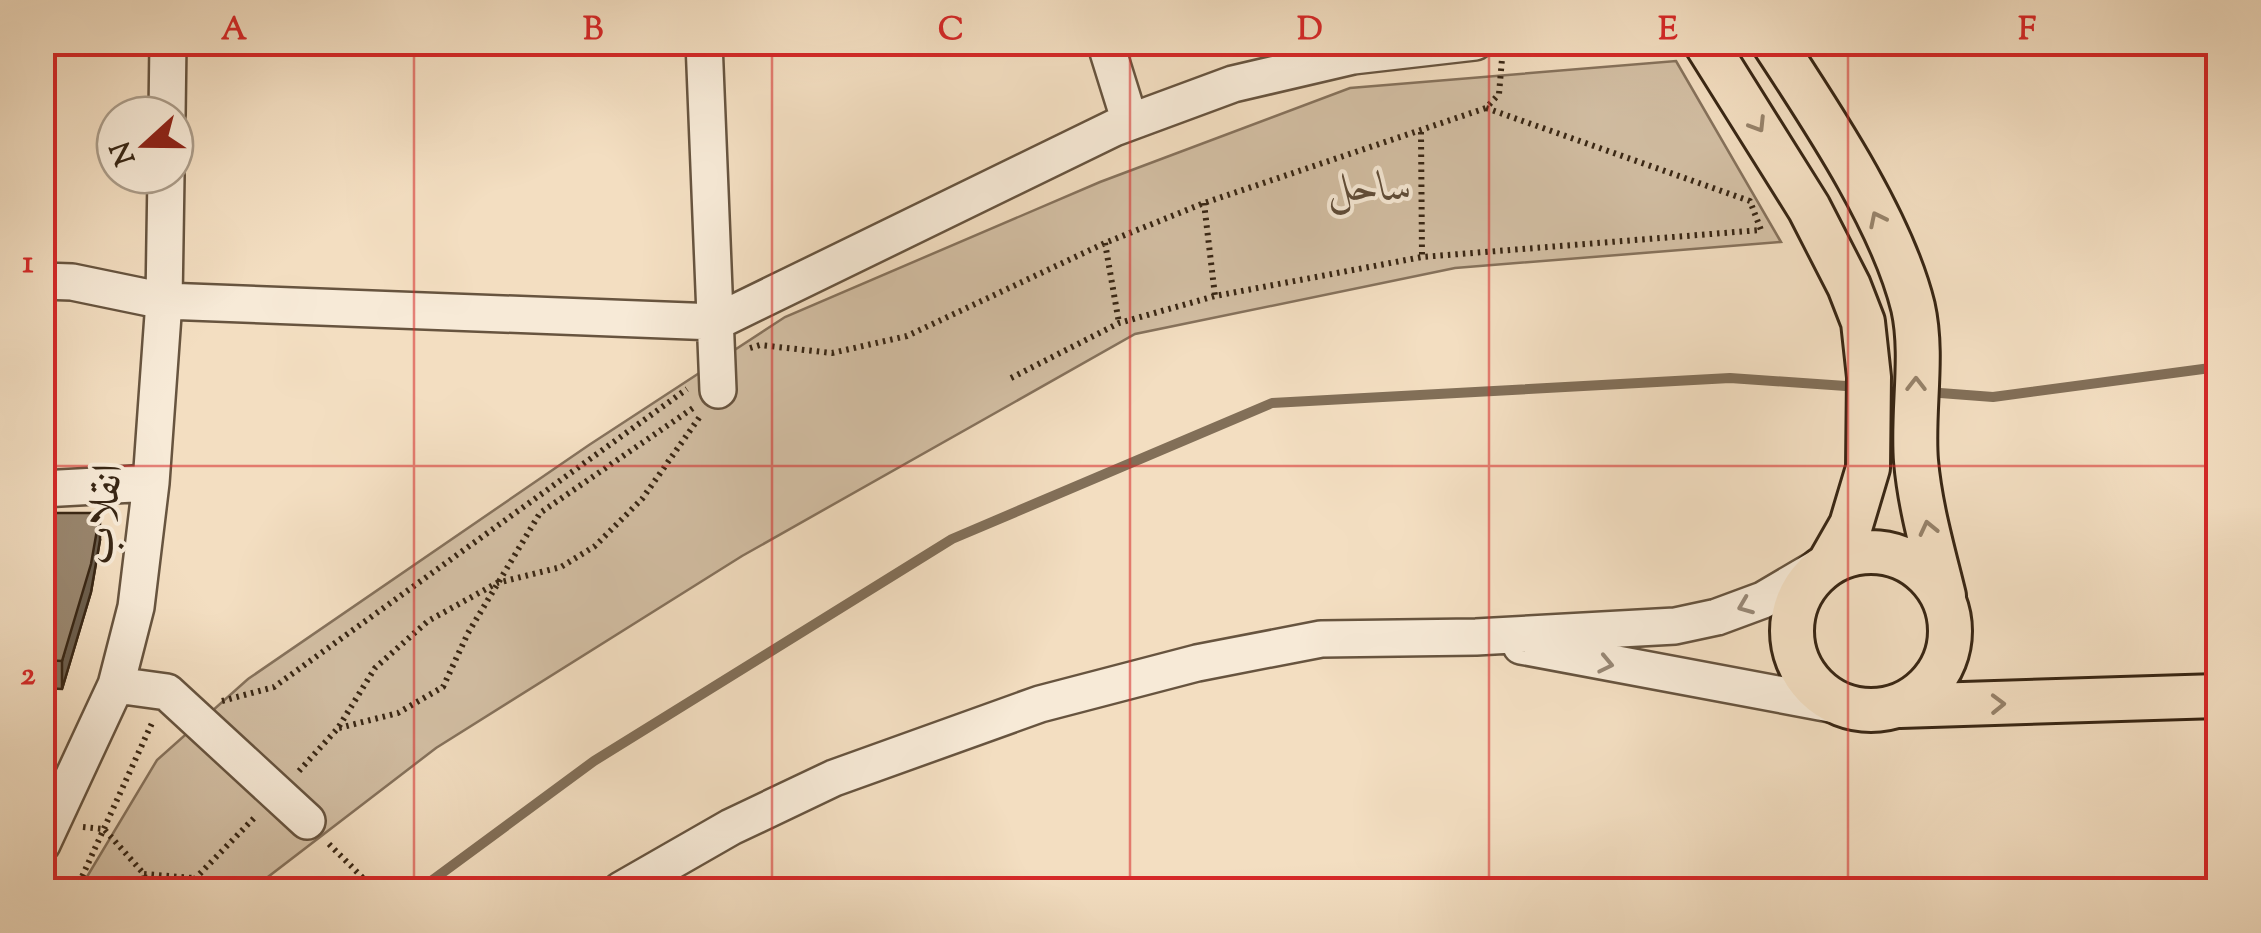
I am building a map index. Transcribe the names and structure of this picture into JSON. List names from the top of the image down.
{
  "streets": {
    "street": ["انقلاب"]
  },
  "parks": ["ساحل"],
  "north": "left",
  "grid": {
    "columns": [
      "A",
      "B",
      "C",
      "D",
      "E",
      "F"
    ],
    "rows": ["1", "2"]
  }
}
